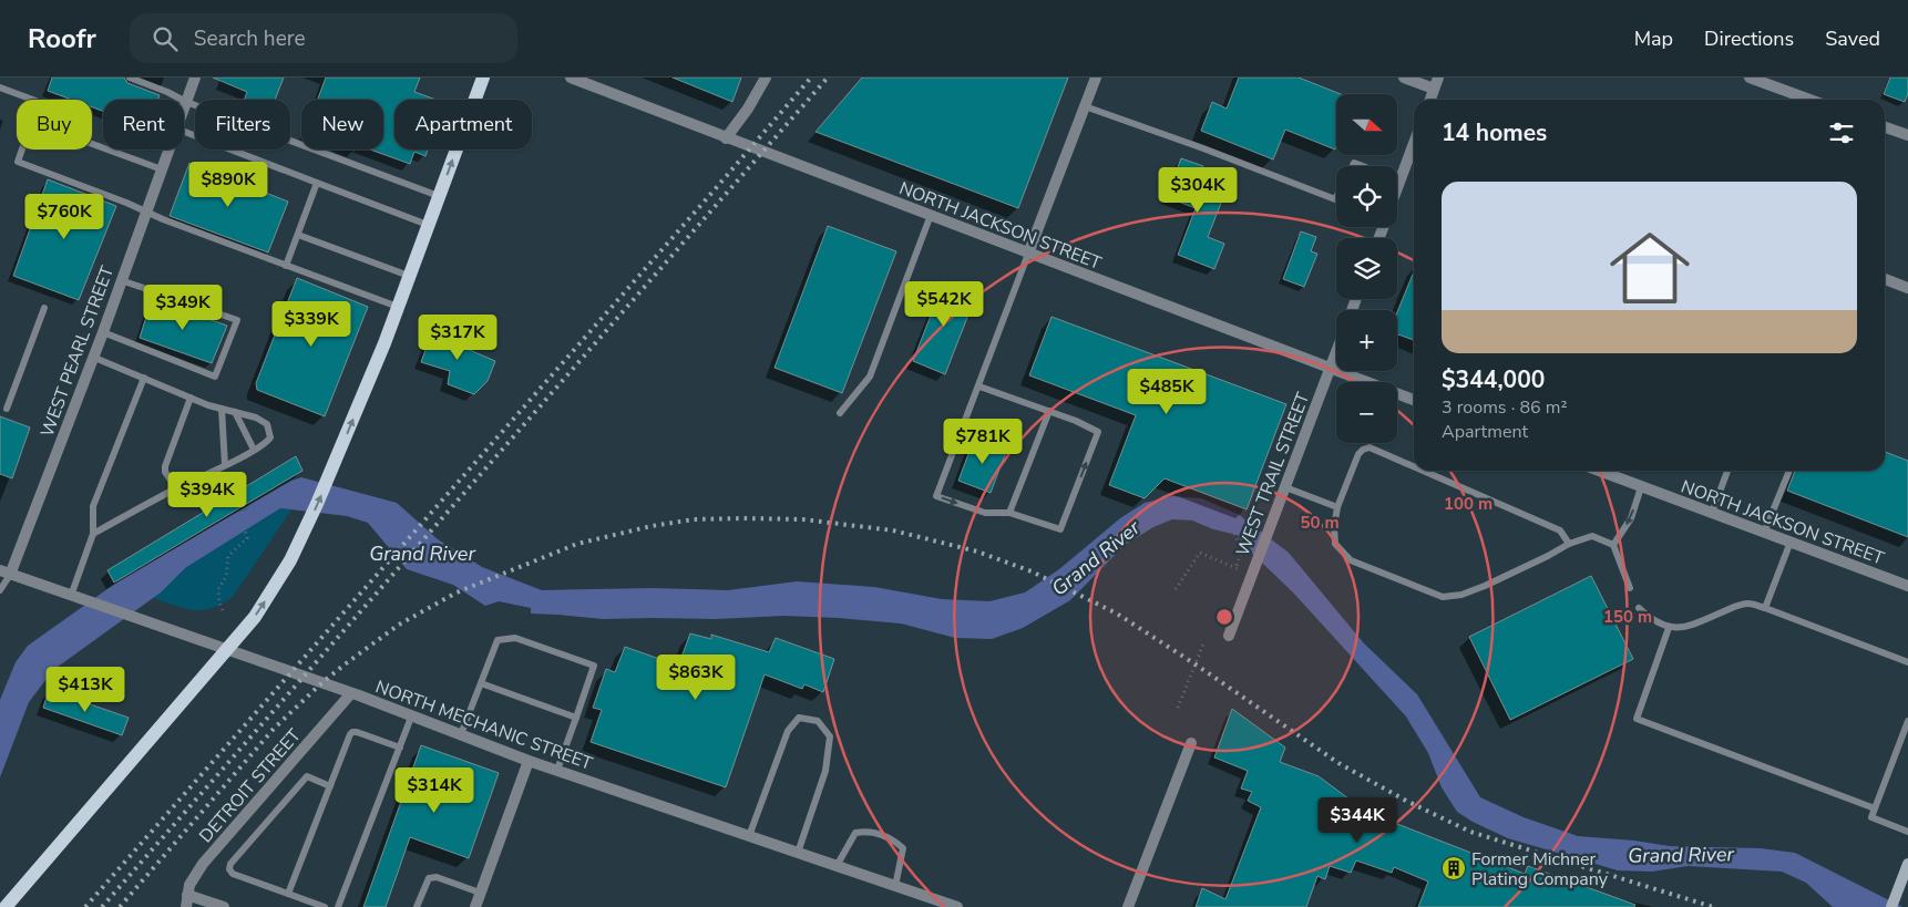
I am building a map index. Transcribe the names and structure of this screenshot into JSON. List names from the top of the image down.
{
  "streets": {
    "street": [
      "NORTH JACKSON STREET",
      "WEST PEARL STREET",
      "WEST TRAIL STREET",
      "NORTH MECHANIC STREET",
      "DETROIT STREET"
    ]
  },
  "crossings": [
    ["NORTH JACKSON STREET", "WEST TRAIL STREET"],
    ["WEST PEARL STREET", "NORTH MECHANIC STREET"],
    ["NORTH MECHANIC STREET", "DETROIT STREET"]
  ],
  "water": ["Grand River"],
  "places": {
    "building": ["Former Michner Plating Company"]
  },
  "north": "right",
  "page": {
    "header": "Roofr",
    "search": "Search here",
    "nav": ["Map", "Directions", "Saved"],
    "map_buttons": ["+", "−"],
    "chip": [
      "Buy",
      "Rent",
      "Filters",
      "New",
      "Apartment"
    ],
    "heading": "14 homes",
    "price": [
      "$890K",
      "$304K",
      "$760K",
      "$542K",
      "$349K",
      "$339K",
      "$317K",
      "$485K",
      "$781K",
      "$394K",
      "$863K",
      "$413K",
      "$314K",
      "$344K"
    ],
    "list": [
      {
        "name": "$344,000",
        "note": "3 rooms · 86 m² · Apartment"
      }
    ]
  },
  "rings": ["100 m", "50 m", "150 m"]
}
